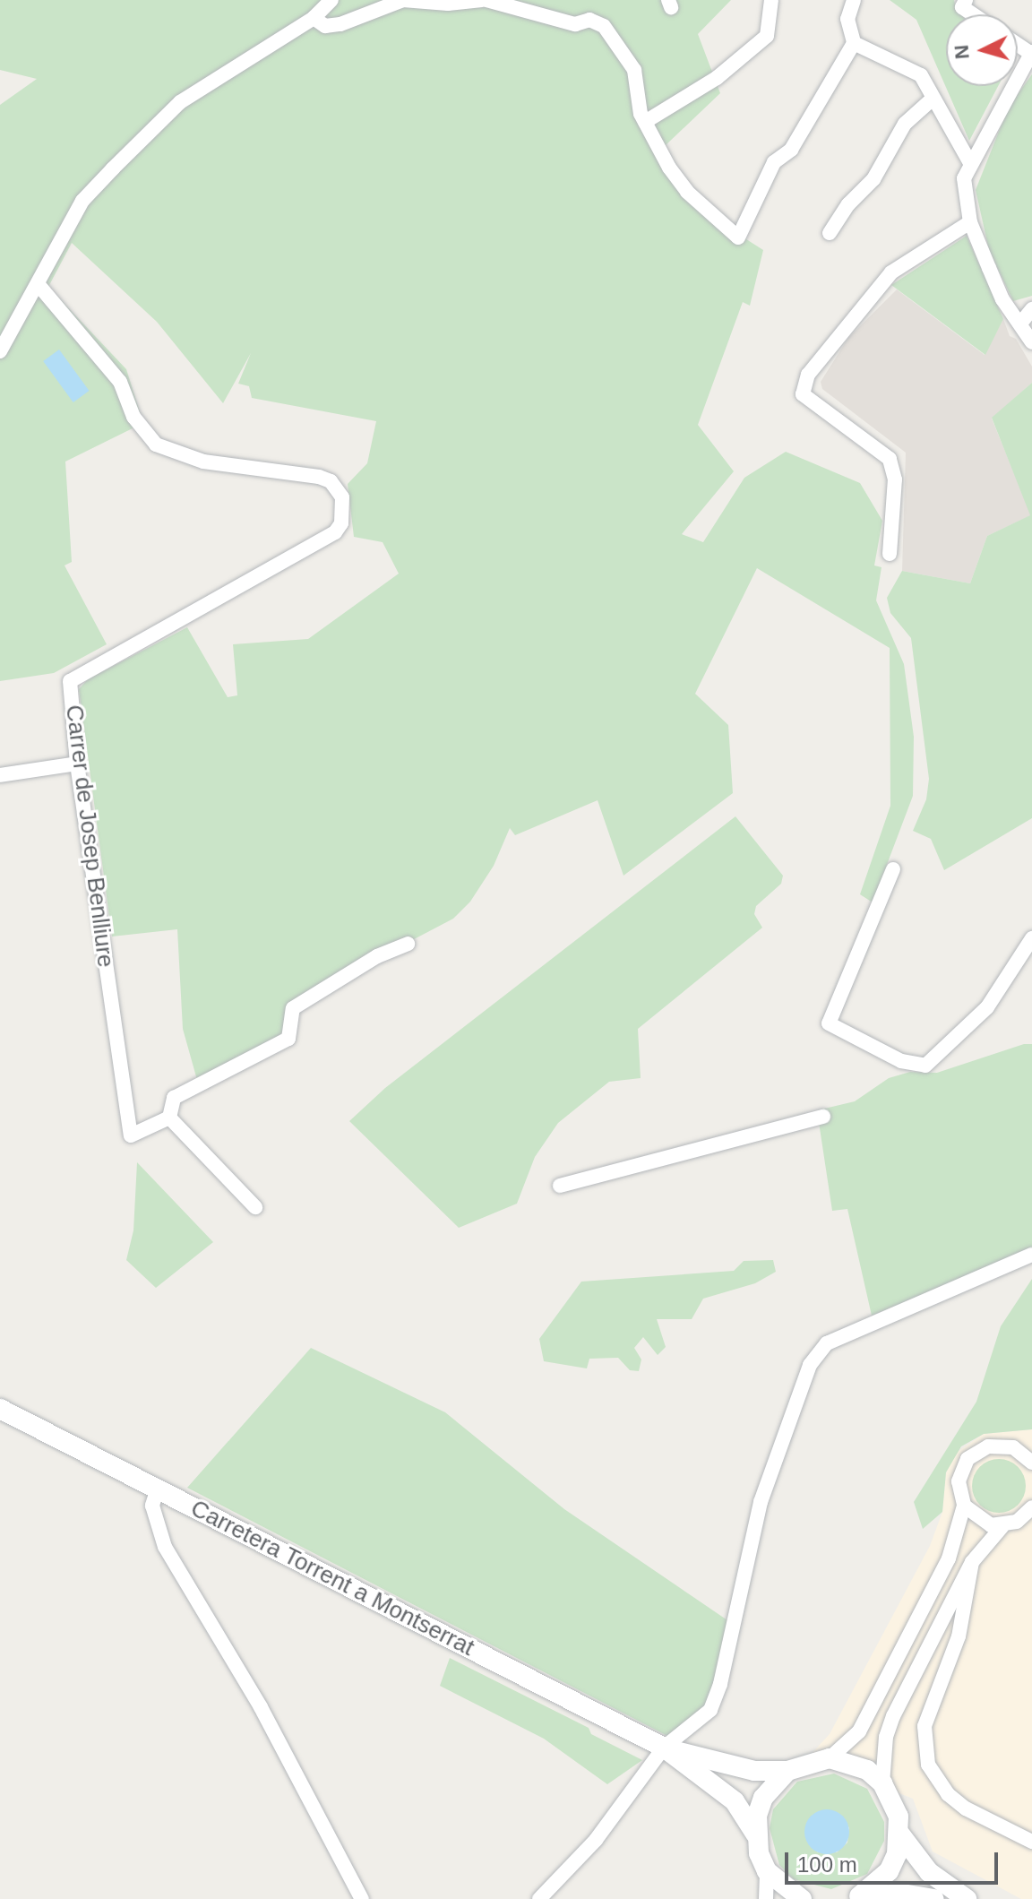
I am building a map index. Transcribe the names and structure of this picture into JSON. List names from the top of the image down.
{
  "streets": {
    "main road": ["Carretera Torrent a Montserrat"],
    "street": ["Carrer de Josep Benlliure"]
  },
  "scale_bar": "100 m",
  "north": "left"
}
